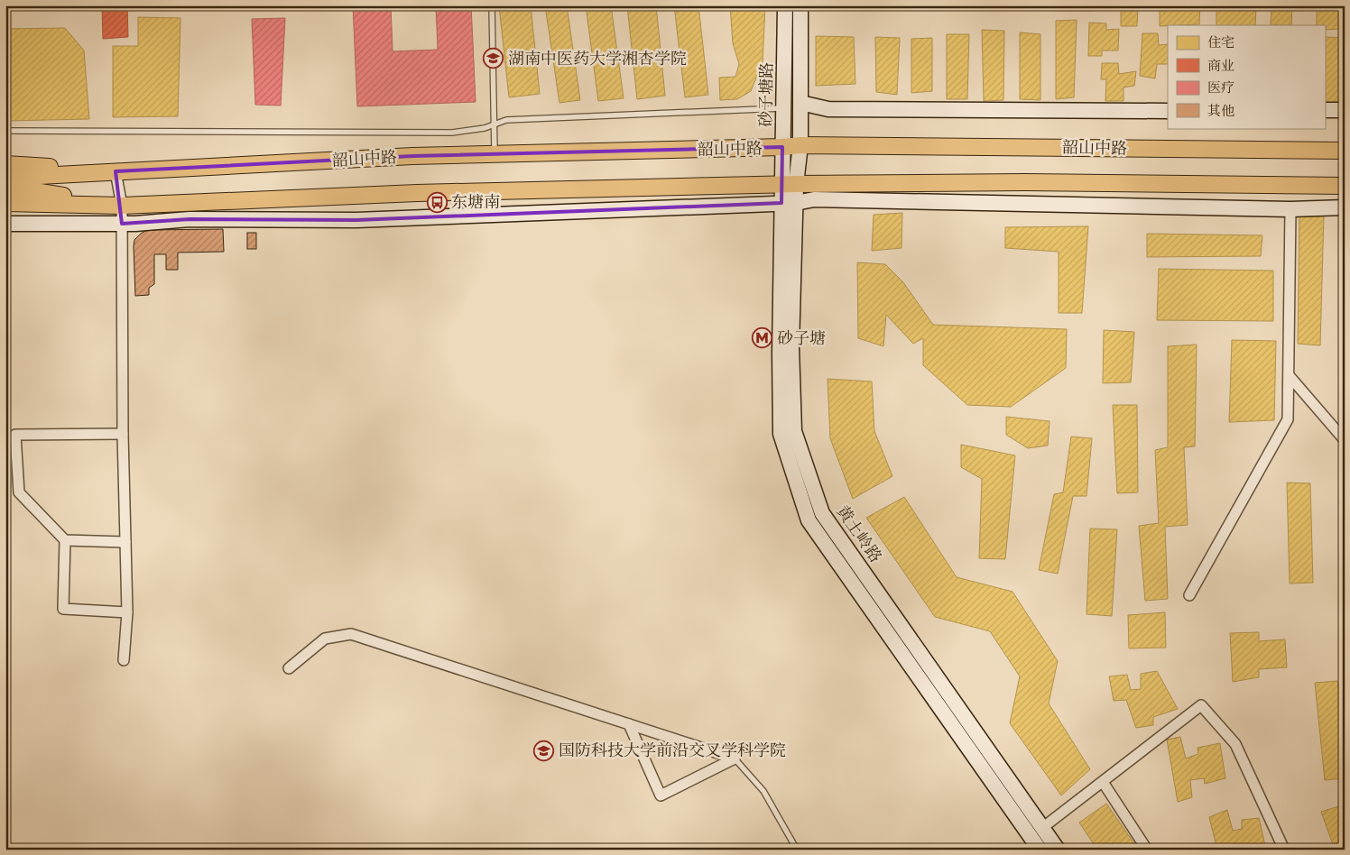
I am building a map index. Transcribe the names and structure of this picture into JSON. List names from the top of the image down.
{
  "streets": {
    "main road": ["韶山中路"],
    "street": ["砂子塘路", "黄土岭路"]
  },
  "crossings": [
    ["砂子塘路", "韶山中路"],
    ["砂子塘路", "黄土岭路"]
  ],
  "places": {
    "school or university": ["湖南中医药大学湘杏学院", "国防科技大学前沿交叉学科学院"],
    "bus stop": ["东塘南"],
    "metro station": ["砂子塘"]
  },
  "legend": [
    "住宅",
    "商业",
    "医疗",
    "其他"
  ]
}
